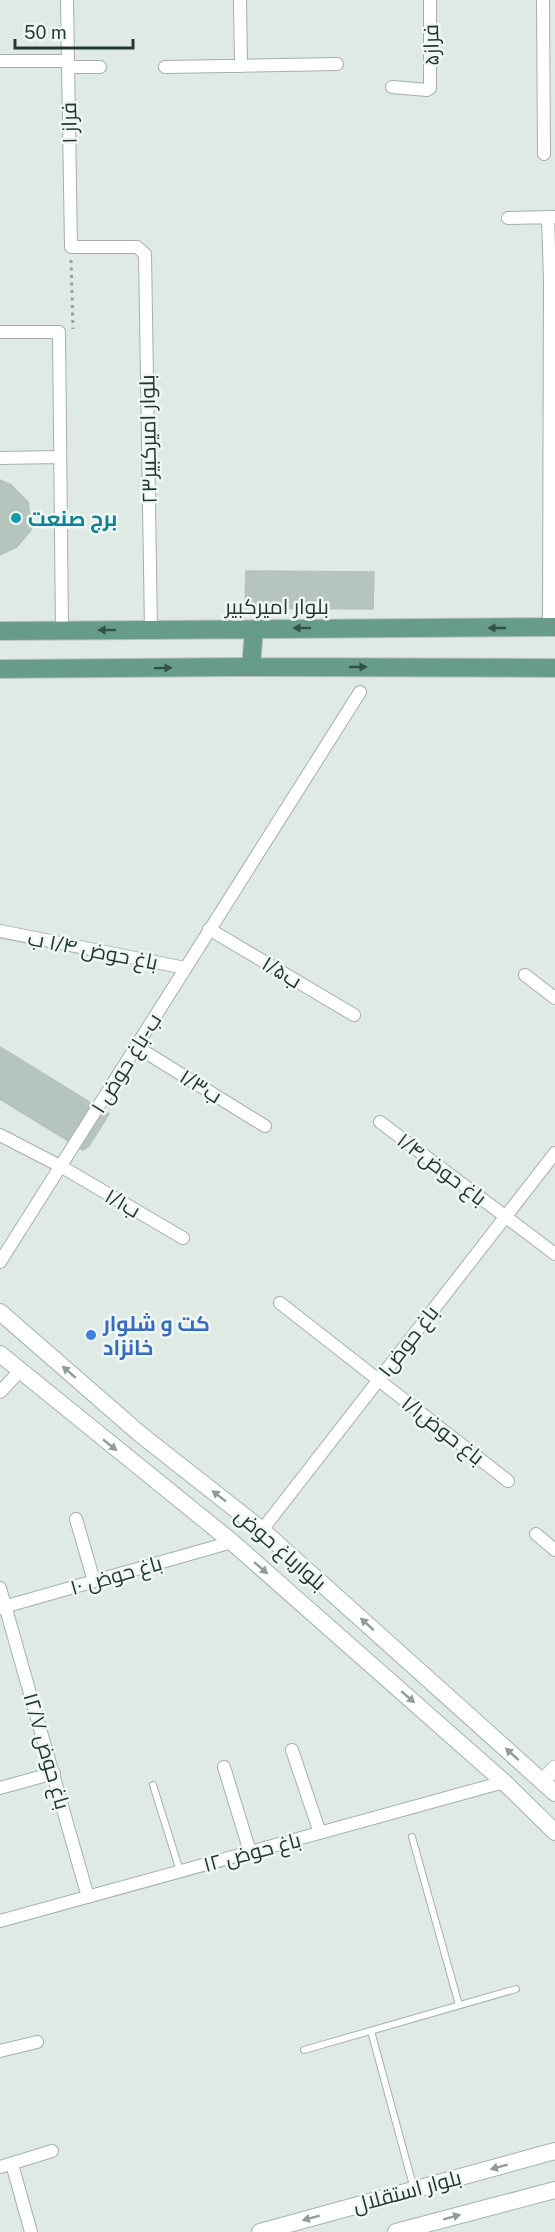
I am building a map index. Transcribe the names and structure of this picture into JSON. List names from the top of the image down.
{
  "streets": {
    "main road": ["بلوار امیرکبیر", "بلوارباغ حوض", "بلوار استقلال"],
    "street": [
      "فراز۵",
      "فراز ۱",
      "۲۳بلوار امیرکبیر",
      "باغ حوض ۱/۴ ب",
      "ب۱/۵",
      "۱ ب-باغ حوض",
      "ب۱/۳",
      "باغ حوض۱/۴",
      "ب۱/۱",
      "باغ حوض۱",
      "باغ حوض۱/۱",
      "۱۰ باغ حوض",
      "۱۲/۷ باغ حوض",
      "۱۲ باغ حوض"
    ]
  },
  "crossings": [
    ["فراز ۱", "۲۳بلوار امیرکبیر"],
    ["۲۳بلوار امیرکبیر", "بلوار امیرکبیر"],
    ["باغ حوض ۱/۴ ب", "۱ ب-باغ حوض"],
    ["ب۱/۵", "۱ ب-باغ حوض"],
    ["۱ ب-باغ حوض", "ب۱/۳"],
    ["۱ ب-باغ حوض", "ب۱/۱"],
    ["باغ حوض۱/۴", "باغ حوض۱"],
    ["باغ حوض۱", "باغ حوض۱/۱"],
    ["باغ حوض۱", "بلوارباغ حوض"],
    ["بلوارباغ حوض", "۱۰ باغ حوض"],
    ["بلوارباغ حوض", "۱۲ باغ حوض"],
    ["۱۰ باغ حوض", "۱۲/۷ باغ حوض"],
    ["۱۲/۷ باغ حوض", "۱۲ باغ حوض"]
  ],
  "places": ["برج صنعت", "کت و شلوار خانزاد"],
  "scale_bar": "50 m"
}
